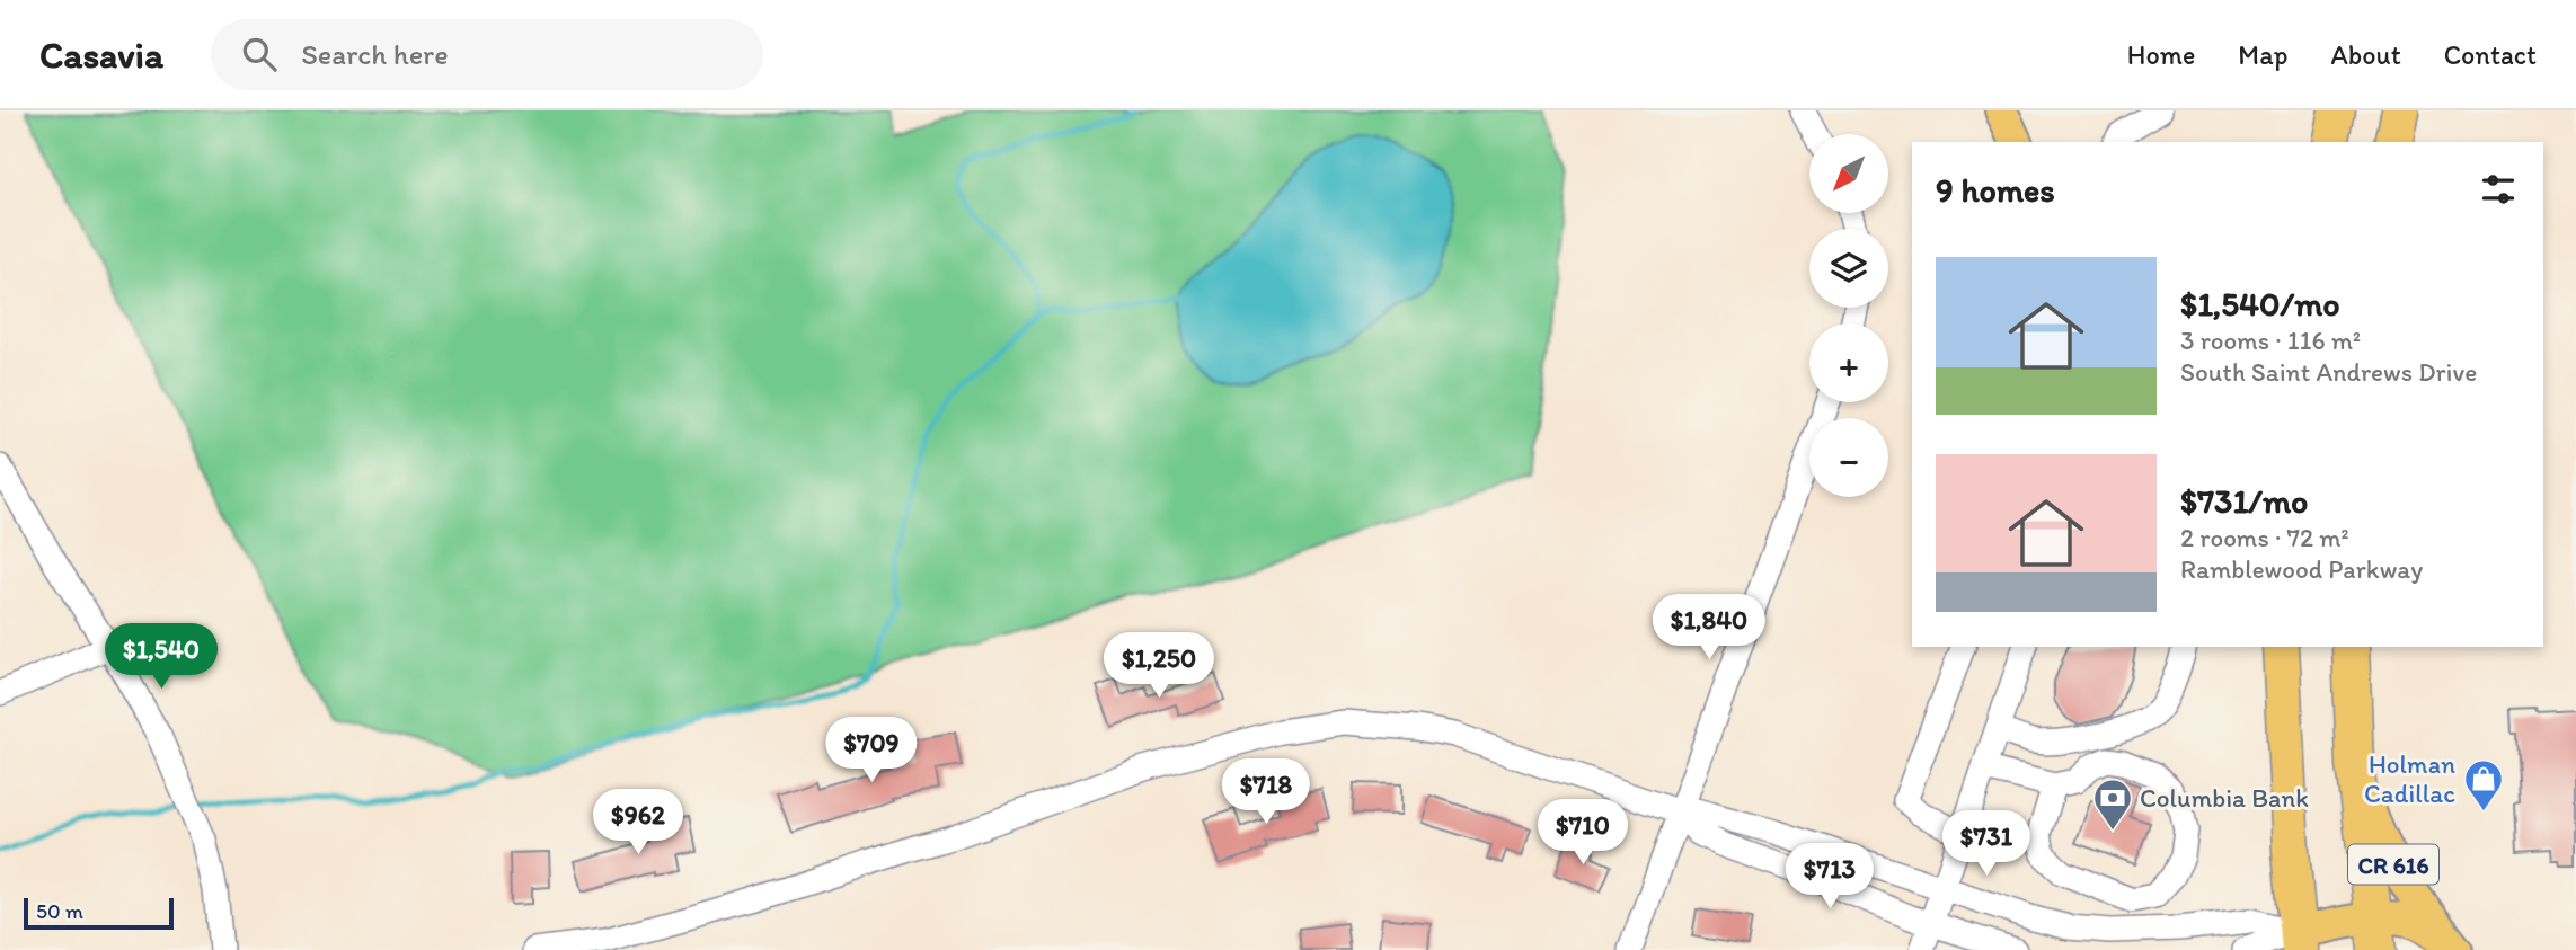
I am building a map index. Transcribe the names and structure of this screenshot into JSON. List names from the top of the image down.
{
  "streets": {
    "main road": ["CR 616"]
  },
  "places": {
    "shop": ["Holman Cadillac"],
    "bank": ["Columbia Bank"]
  },
  "scale_bar": "50 m",
  "north": "bottom left",
  "page": {
    "header": "Casavia",
    "search": "Search here",
    "nav": [
      "Home",
      "Map",
      "About",
      "Contact"
    ],
    "map_buttons": ["+", "−"],
    "heading": "9 homes",
    "list": [
      {
        "name": "$1,540/mo",
        "note": "3 rooms · 116 m² · South Saint Andrews Drive"
      },
      {
        "name": "$731/mo",
        "note": "2 rooms · 72 m² · Ramblewood Parkway"
      }
    ],
    "price": [
      "$1,840",
      "$1,540",
      "$1,250",
      "$709",
      "$718",
      "$962",
      "$710",
      "$731",
      "$713"
    ],
    "scale": "50 m"
  }
}
